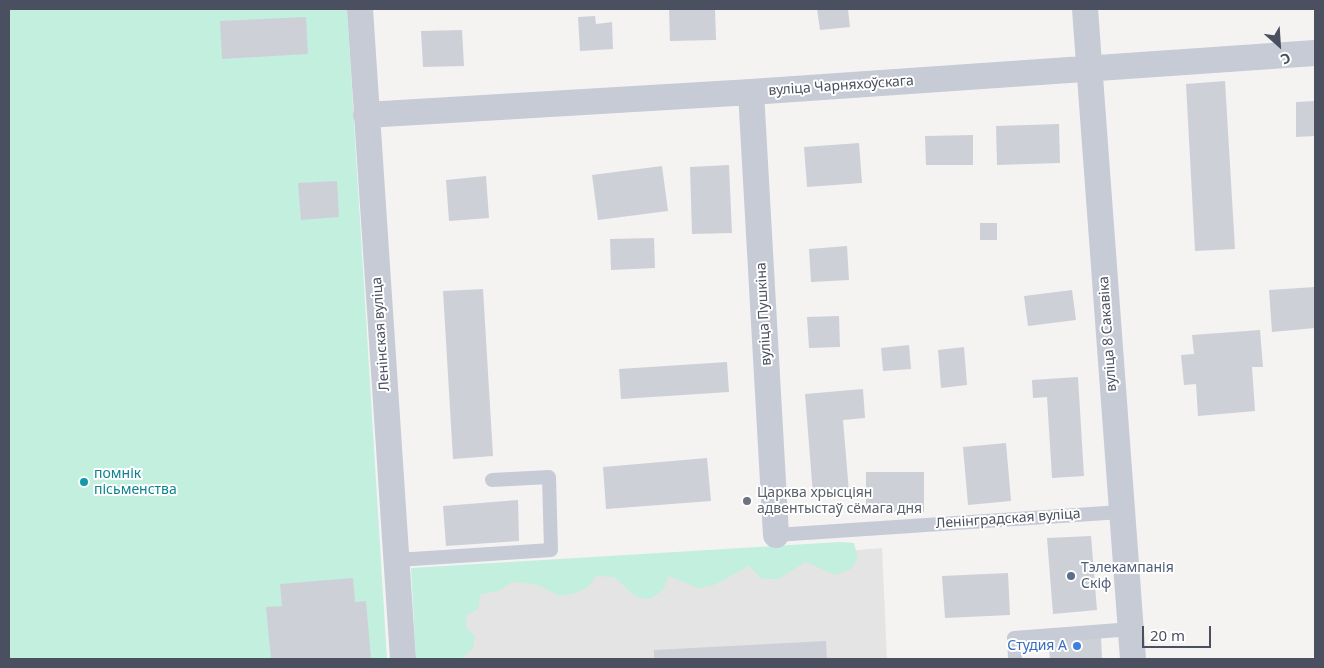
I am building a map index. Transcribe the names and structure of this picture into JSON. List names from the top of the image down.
{
  "streets": {
    "street": [
      "вуліца Чарняхоўскага",
      "вуліца Пушкіна",
      "Ленінская вуліца",
      "вуліца 8 Сакавіка"
    ],
    "lane": ["Ленінградская вуліца"]
  },
  "crossings": [
    ["вуліца Чарняхоўскага", "вуліца Пушкіна"],
    ["вуліца Чарняхоўскага", "Ленінская вуліца"],
    ["вуліца Чарняхоўскага", "вуліца 8 Сакавіка"],
    ["вуліца Пушкіна", "Ленінградская вуліца"],
    ["вуліца 8 Сакавіка", "Ленінградская вуліца"]
  ],
  "places": [
    "помнік пісьменства",
    "Царква хрысціян адвентыстаў сёмага дня",
    "Тэлекампанія Скіф",
    "Студия А"
  ],
  "scale_bar": "20 m",
  "north": "bottom right"
}
